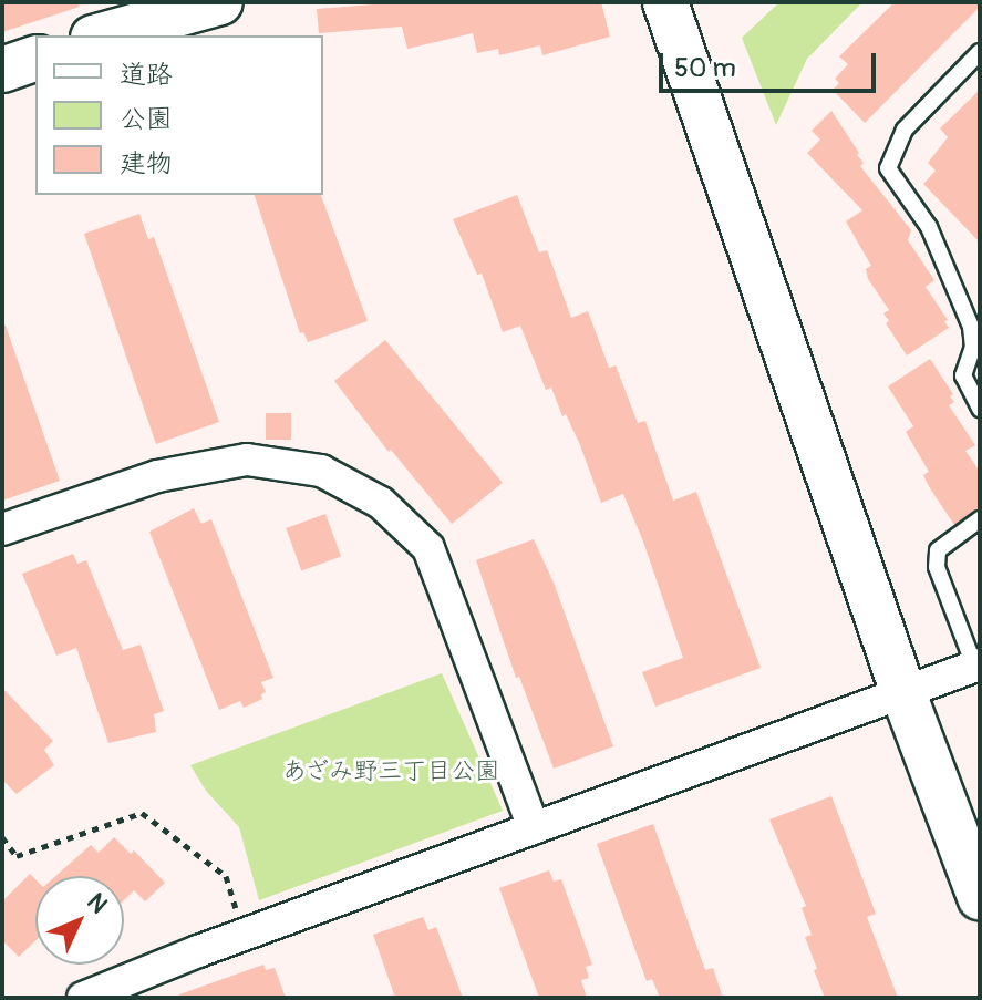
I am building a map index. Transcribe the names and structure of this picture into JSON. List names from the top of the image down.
{
  "parks": ["あざみ野三丁目公園"],
  "legend": ["道路", "公園", "建物"],
  "scale_bar": "50 m",
  "north": "top right"
}
